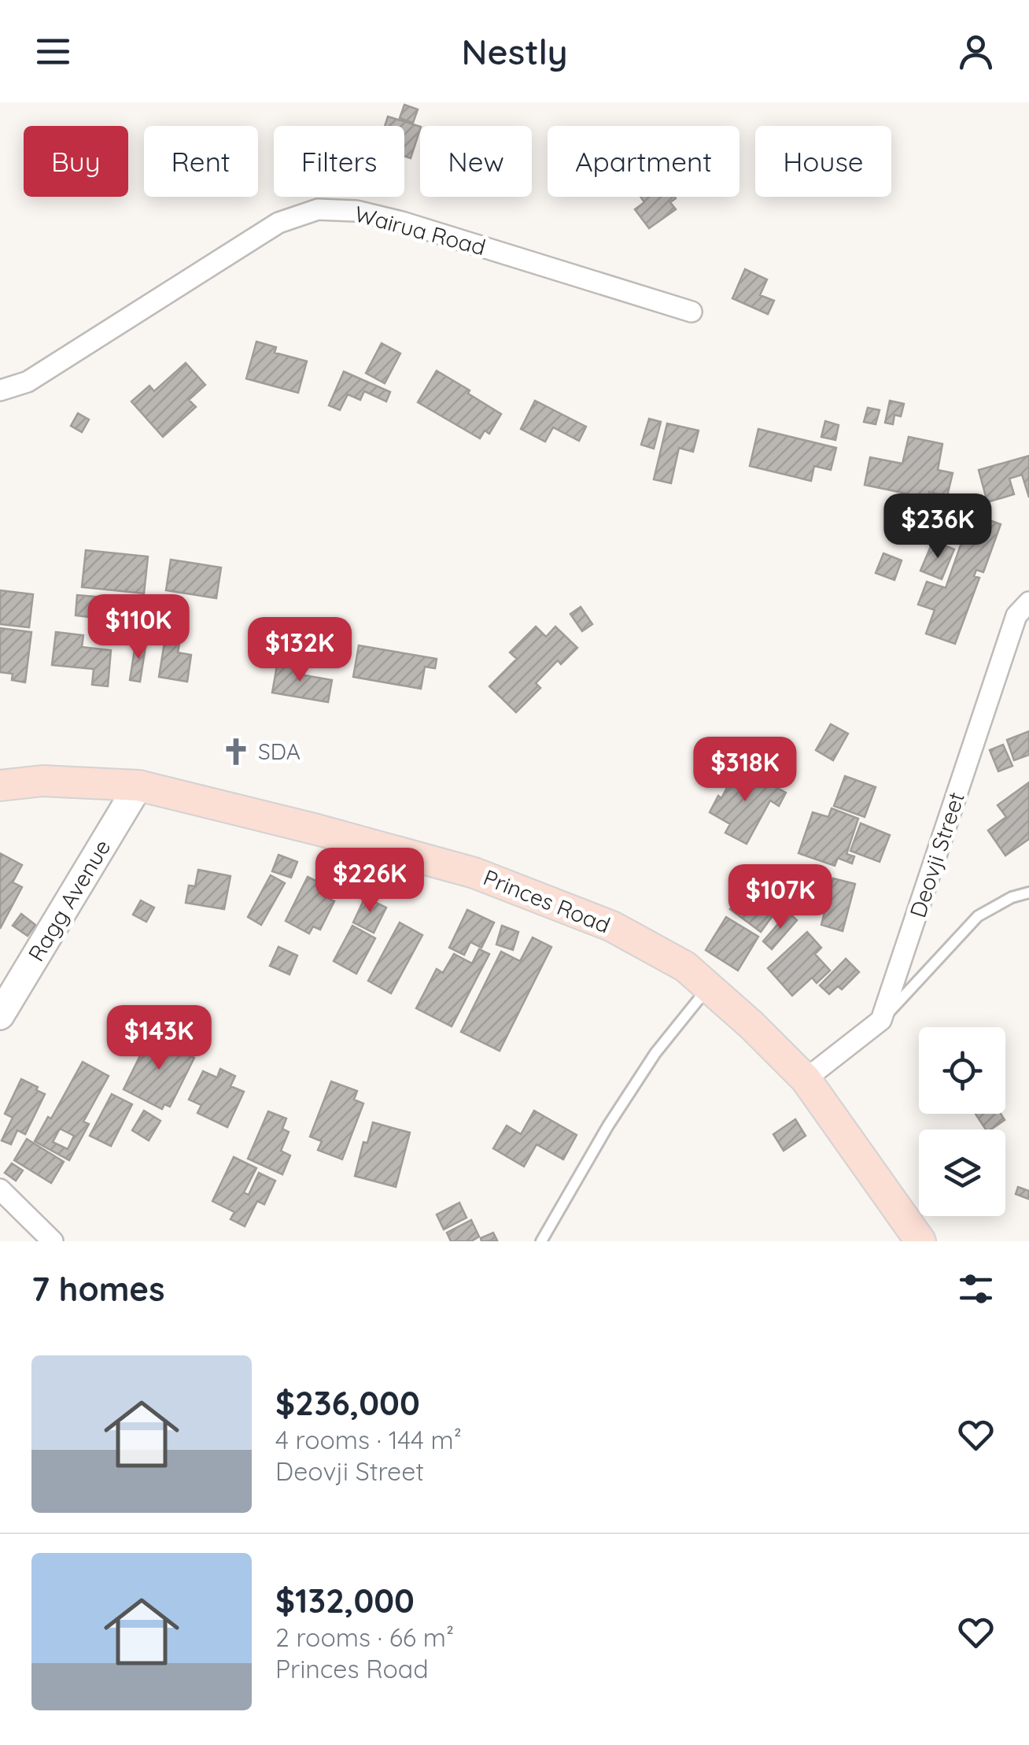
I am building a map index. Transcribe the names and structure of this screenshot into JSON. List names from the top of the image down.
{
  "streets": {
    "main road": ["Ragg Avenue", "Princes Road"],
    "street": ["Wairua Road", "Deovji Street"]
  },
  "crossings": [
    ["Ragg Avenue", "Princes Road"]
  ],
  "places": {
    "church": ["SDA"]
  },
  "page": {
    "header": "Nestly",
    "chip": [
      "Buy",
      "Rent",
      "Filters",
      "New",
      "Apartment",
      "House"
    ],
    "price": [
      "$236K",
      "$110K",
      "$132K",
      "$318K",
      "$226K",
      "$107K",
      "$143K"
    ],
    "heading": "7 homes",
    "list": [
      {
        "name": "$236,000",
        "note": "4 rooms · 144 m² · Deovji Street"
      },
      {
        "name": "$132,000",
        "note": "2 rooms · 66 m² · Princes Road"
      }
    ]
  }
}
